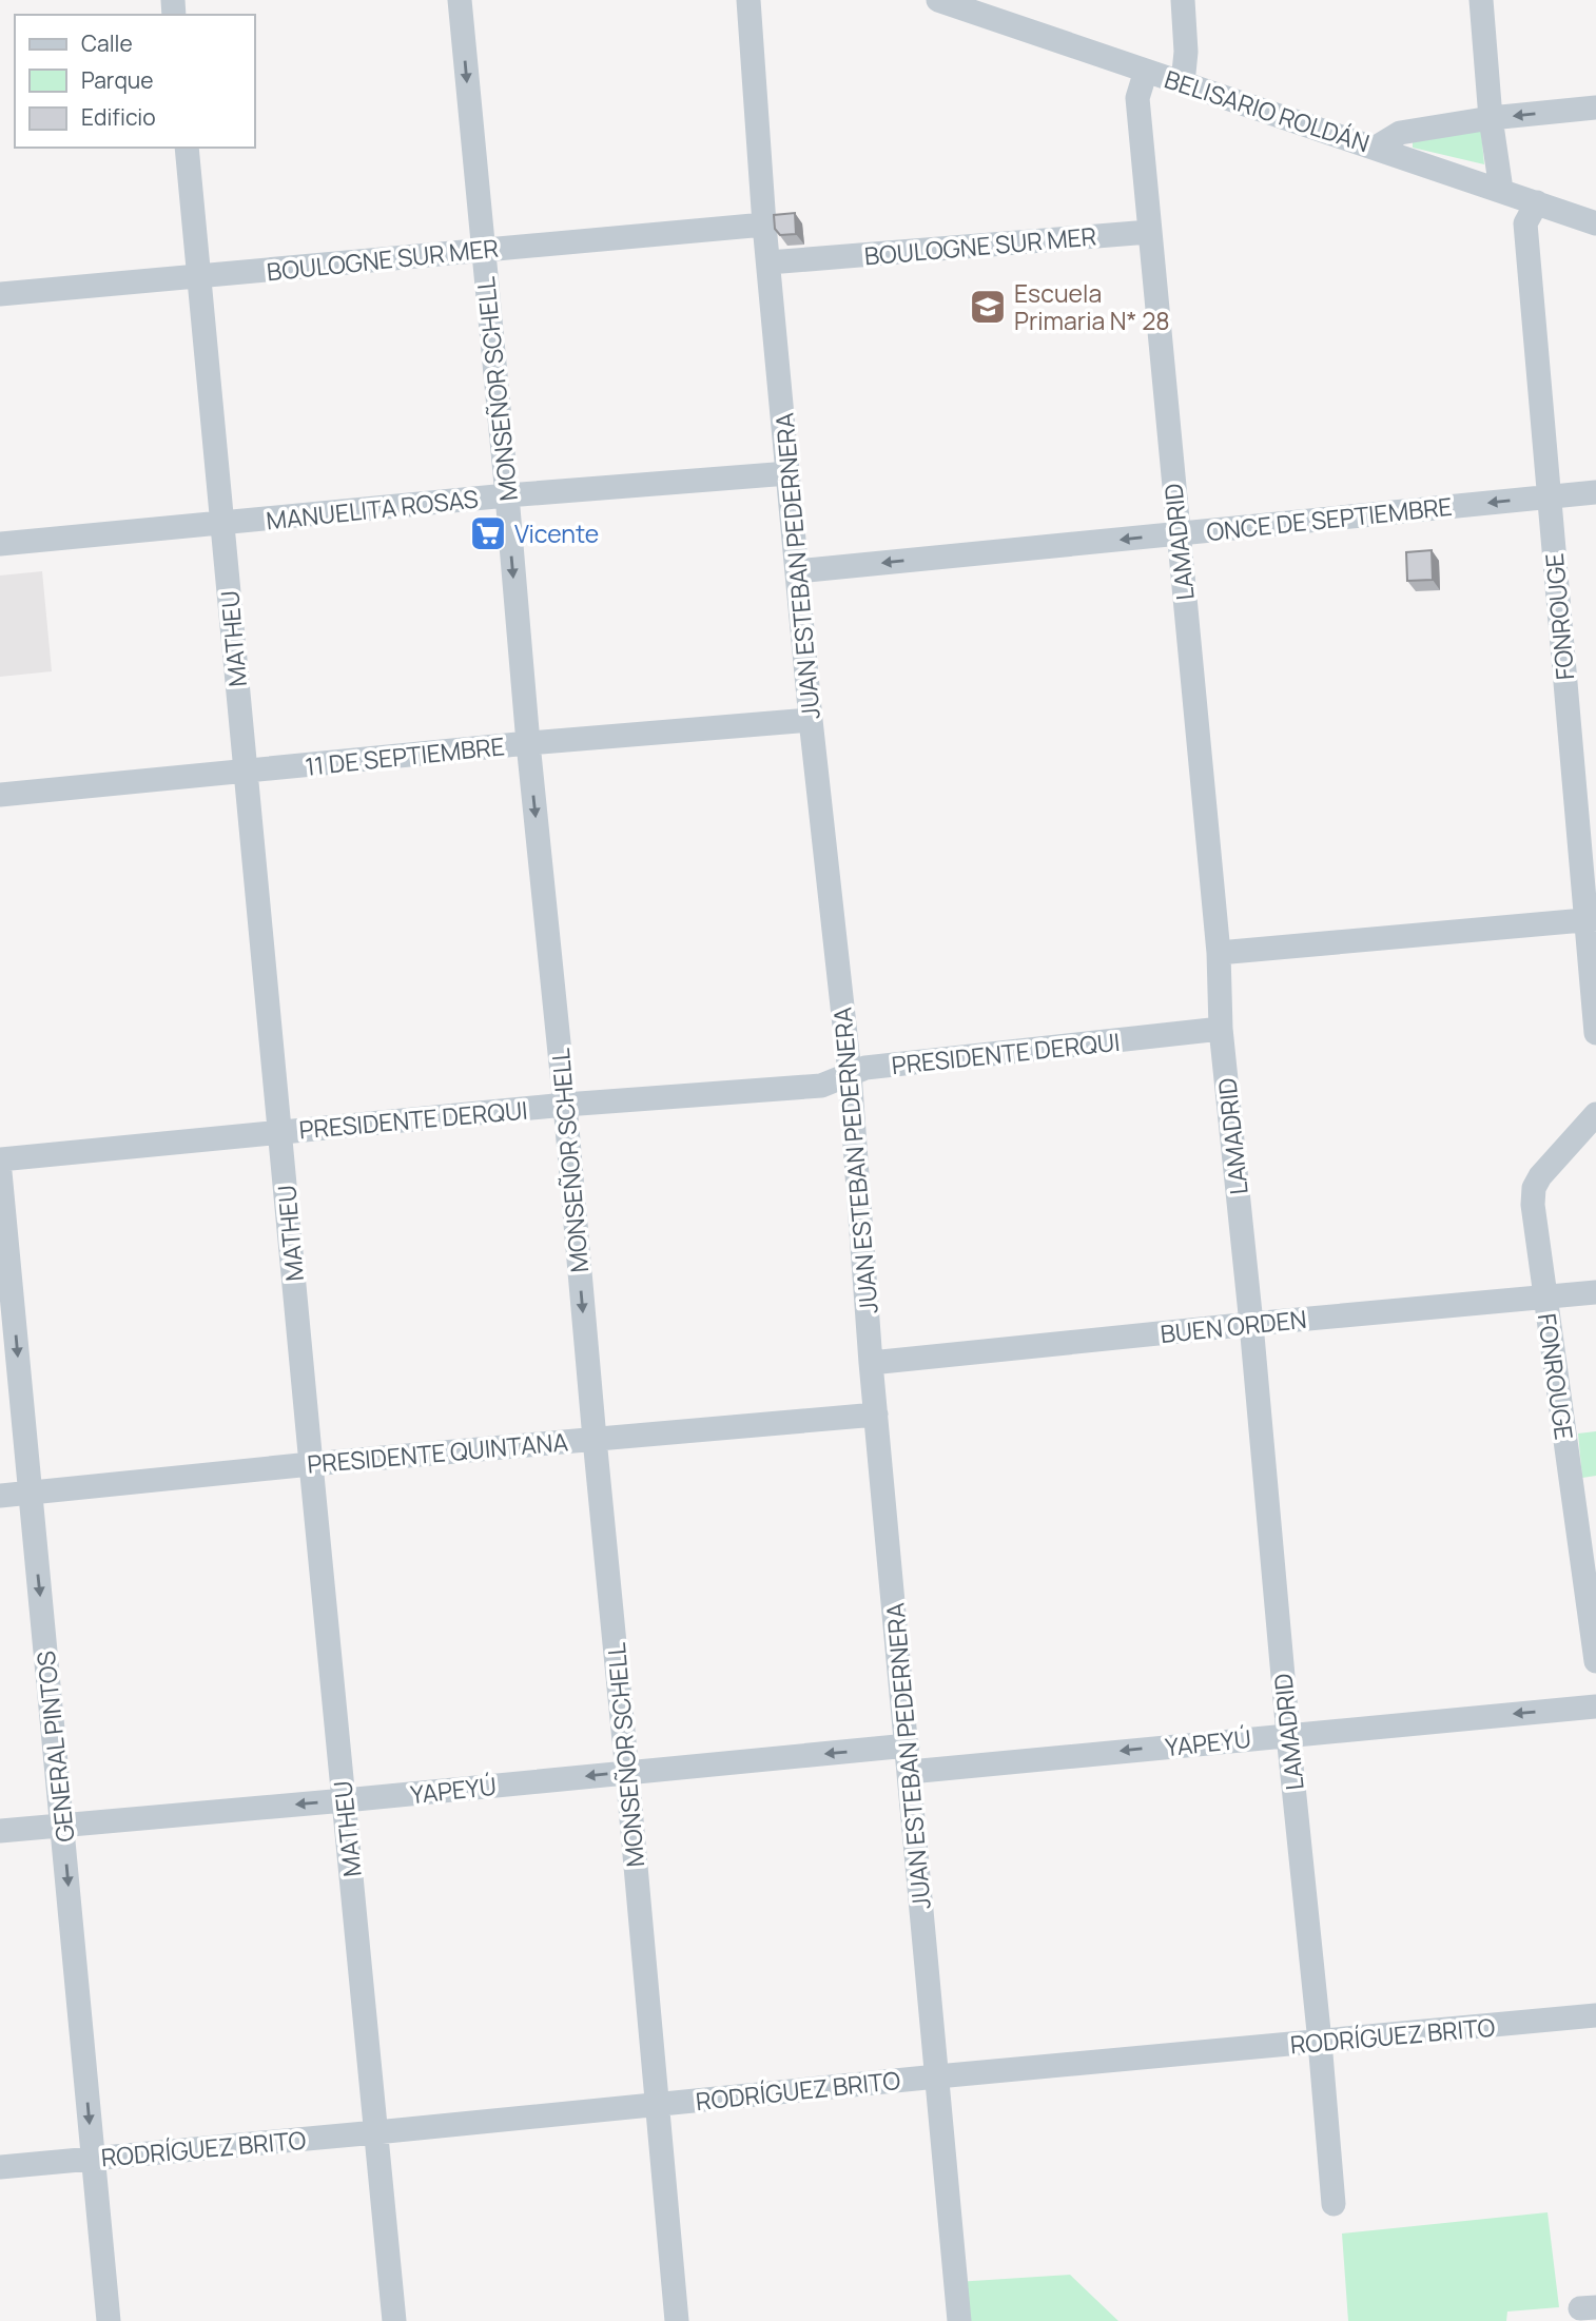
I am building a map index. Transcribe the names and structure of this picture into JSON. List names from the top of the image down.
{
  "streets": {
    "street": [
      "BELISARIO ROLDÁN",
      "BOULOGNE SUR MER",
      "MONSEÑOR SCHELL",
      "MANUELITA ROSAS",
      "ONCE DE SEPTIEMBRE",
      "LAMADRID",
      "JUAN ESTEBAN PEDERNERA",
      "FONROUGE",
      "MATHEU",
      "11 DE SEPTIEMBRE",
      "PRESIDENTE DERQUI",
      "BUEN ORDEN",
      "PRESIDENTE QUINTANA",
      "YAPEYÚ",
      "GENERAL PINTOS",
      "RODRÍGUEZ BRITO"
    ]
  },
  "crossings": [
    ["BELISARIO ROLDÁN", "LAMADRID"],
    ["BELISARIO ROLDÁN", "FONROUGE"],
    ["BOULOGNE SUR MER", "MONSEÑOR SCHELL"],
    ["BOULOGNE SUR MER", "LAMADRID"],
    ["BOULOGNE SUR MER", "JUAN ESTEBAN PEDERNERA"],
    ["BOULOGNE SUR MER", "MATHEU"],
    ["MONSEÑOR SCHELL", "MANUELITA ROSAS"],
    ["MONSEÑOR SCHELL", "11 DE SEPTIEMBRE"],
    ["MONSEÑOR SCHELL", "PRESIDENTE DERQUI"],
    ["MONSEÑOR SCHELL", "PRESIDENTE QUINTANA"],
    ["MONSEÑOR SCHELL", "YAPEYÚ"],
    ["MONSEÑOR SCHELL", "RODRÍGUEZ BRITO"],
    ["MANUELITA ROSAS", "JUAN ESTEBAN PEDERNERA"],
    ["MANUELITA ROSAS", "MATHEU"],
    ["ONCE DE SEPTIEMBRE", "LAMADRID"],
    ["ONCE DE SEPTIEMBRE", "JUAN ESTEBAN PEDERNERA"],
    ["ONCE DE SEPTIEMBRE", "FONROUGE"],
    ["LAMADRID", "PRESIDENTE DERQUI"],
    ["LAMADRID", "BUEN ORDEN"],
    ["LAMADRID", "YAPEYÚ"],
    ["LAMADRID", "RODRÍGUEZ BRITO"],
    ["JUAN ESTEBAN PEDERNERA", "11 DE SEPTIEMBRE"],
    ["JUAN ESTEBAN PEDERNERA", "PRESIDENTE DERQUI"],
    ["JUAN ESTEBAN PEDERNERA", "BUEN ORDEN"],
    ["JUAN ESTEBAN PEDERNERA", "PRESIDENTE QUINTANA"],
    ["JUAN ESTEBAN PEDERNERA", "YAPEYÚ"],
    ["JUAN ESTEBAN PEDERNERA", "RODRÍGUEZ BRITO"],
    ["FONROUGE", "BUEN ORDEN"],
    ["MATHEU", "11 DE SEPTIEMBRE"],
    ["MATHEU", "PRESIDENTE DERQUI"],
    ["MATHEU", "PRESIDENTE QUINTANA"],
    ["MATHEU", "YAPEYÚ"],
    ["MATHEU", "RODRÍGUEZ BRITO"],
    ["PRESIDENTE QUINTANA", "GENERAL PINTOS"],
    ["YAPEYÚ", "GENERAL PINTOS"],
    ["GENERAL PINTOS", "RODRÍGUEZ BRITO"]
  ],
  "one_way": [
    "MONSEÑOR SCHELL",
    "ONCE DE SEPTIEMBRE",
    "YAPEYÚ",
    "GENERAL PINTOS"
  ],
  "places": {
    "school or university": ["Escuela Primaria N* 28"],
    "supermarket": ["Vicente"]
  },
  "legend": ["Calle", "Parque", "Edificio"]
}
